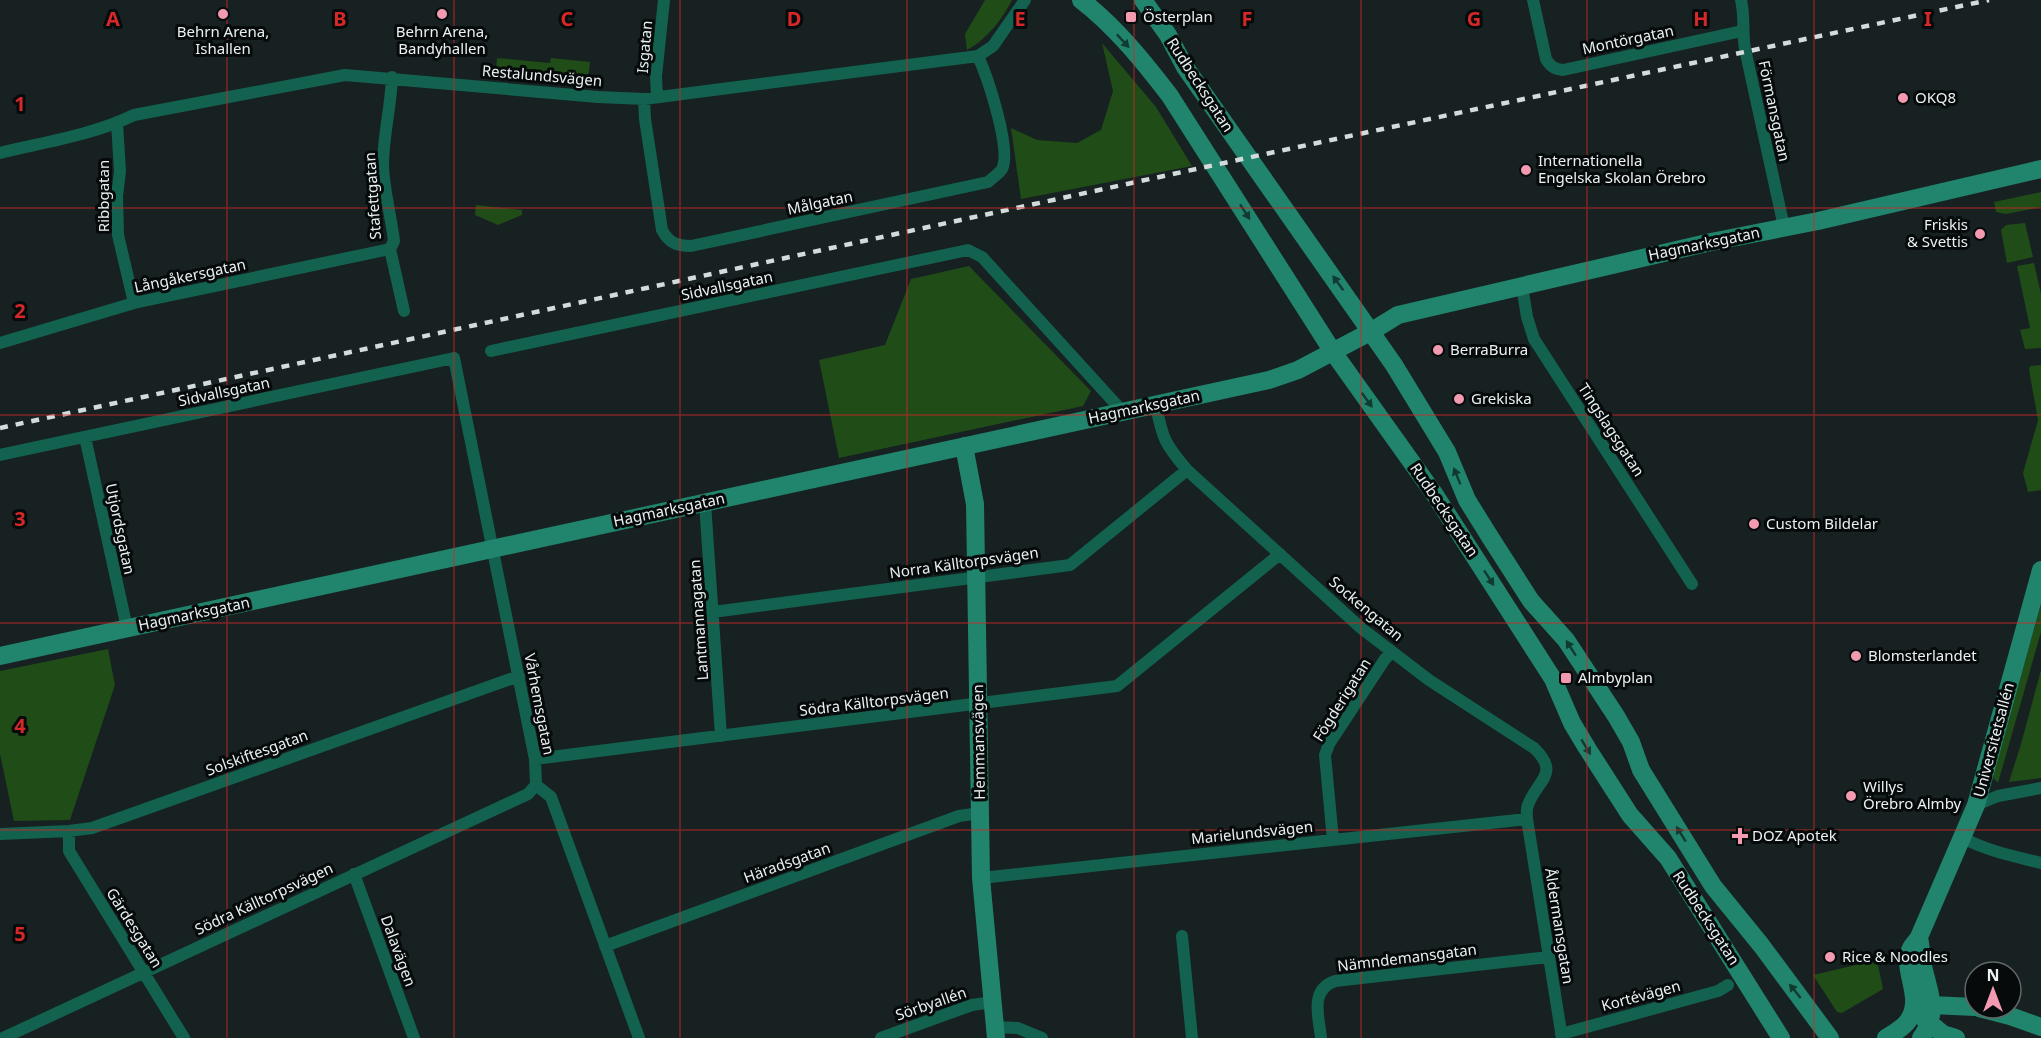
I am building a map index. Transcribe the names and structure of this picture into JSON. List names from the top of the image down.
{
  "streets": {
    "street": [
      "Montörgatan",
      "Isgatan",
      "Restalundsvägen",
      "Rudbecksgatan",
      "Förmansgatan",
      "Ribbgatan",
      "Stafettgatan",
      "Målgatan",
      "Hagmarksgatan",
      "Långåkersgatan",
      "Sidvallsgatan",
      "Tingslagsgatan",
      "Utjordsgatan",
      "Norra Källtorpsvägen",
      "Sockengatan",
      "Lantmannagatan",
      "Fögderigatan",
      "Södra Källtorpsvägen",
      "Vårhemsgatan",
      "Universitetsallén",
      "Hemmansvägen",
      "Solskiftesgatan",
      "Marielundsvägen",
      "Häradsgatan",
      "Åldermansgatan",
      "Gärdesgatan",
      "Dalavägen",
      "Nämndemansgatan",
      "Kortévägen",
      "Sörbyallén"
    ]
  },
  "crossings": [
    ["Montörgatan", "Förmansgatan"],
    ["Isgatan", "Restalundsvägen"],
    ["Restalundsvägen", "Ribbgatan"],
    ["Restalundsvägen", "Stafettgatan"],
    ["Restalundsvägen", "Målgatan"],
    ["Rudbecksgatan", "Hagmarksgatan"],
    ["Förmansgatan", "Hagmarksgatan"],
    ["Ribbgatan", "Långåkersgatan"],
    ["Stafettgatan", "Långåkersgatan"],
    ["Hagmarksgatan", "Sidvallsgatan"],
    ["Hagmarksgatan", "Tingslagsgatan"],
    ["Hagmarksgatan", "Utjordsgatan"],
    ["Hagmarksgatan", "Sockengatan"],
    ["Hagmarksgatan", "Lantmannagatan"],
    ["Hagmarksgatan", "Vårhemsgatan"],
    ["Hagmarksgatan", "Hemmansvägen"],
    ["Sidvallsgatan", "Utjordsgatan"],
    ["Sidvallsgatan", "Vårhemsgatan"],
    ["Norra Källtorpsvägen", "Sockengatan"],
    ["Norra Källtorpsvägen", "Lantmannagatan"],
    ["Norra Källtorpsvägen", "Hemmansvägen"],
    ["Sockengatan", "Fögderigatan"],
    ["Sockengatan", "Södra Källtorpsvägen"],
    ["Sockengatan", "Marielundsvägen"],
    ["Sockengatan", "Åldermansgatan"],
    ["Lantmannagatan", "Södra Källtorpsvägen"],
    ["Fögderigatan", "Marielundsvägen"],
    ["Södra Källtorpsvägen", "Vårhemsgatan"],
    ["Södra Källtorpsvägen", "Hemmansvägen"],
    ["Södra Källtorpsvägen", "Gärdesgatan"],
    ["Södra Källtorpsvägen", "Dalavägen"],
    ["Vårhemsgatan", "Solskiftesgatan"],
    ["Hemmansvägen", "Marielundsvägen"],
    ["Hemmansvägen", "Häradsgatan"],
    ["Hemmansvägen", "Sörbyallén"],
    ["Solskiftesgatan", "Gärdesgatan"],
    ["Marielundsvägen", "Åldermansgatan"],
    ["Åldermansgatan", "Nämndemansgatan"],
    ["Åldermansgatan", "Kortévägen"]
  ],
  "places": {
    "other": [
      "Behrn Arena, Ishallen",
      "Behrn Arena, Bandyhallen",
      "OKQ8",
      "Internationella Engelska Skolan Örebro",
      "Friskis & Svettis",
      "BerraBurra",
      "Grekiska",
      "Custom Bildelar",
      "Blomsterlandet",
      "Willys Örebro Almby",
      "Rice & Noodles"
    ],
    "transit": ["Österplan", "Almbyplan"],
    "health": ["DOZ Apotek"]
  },
  "north": "top",
  "grid": {
    "columns": [
      "A",
      "B",
      "C",
      "D",
      "E",
      "F",
      "G",
      "H",
      "I"
    ],
    "rows": [
      "1",
      "2",
      "3",
      "4",
      "5"
    ]
  }
}
